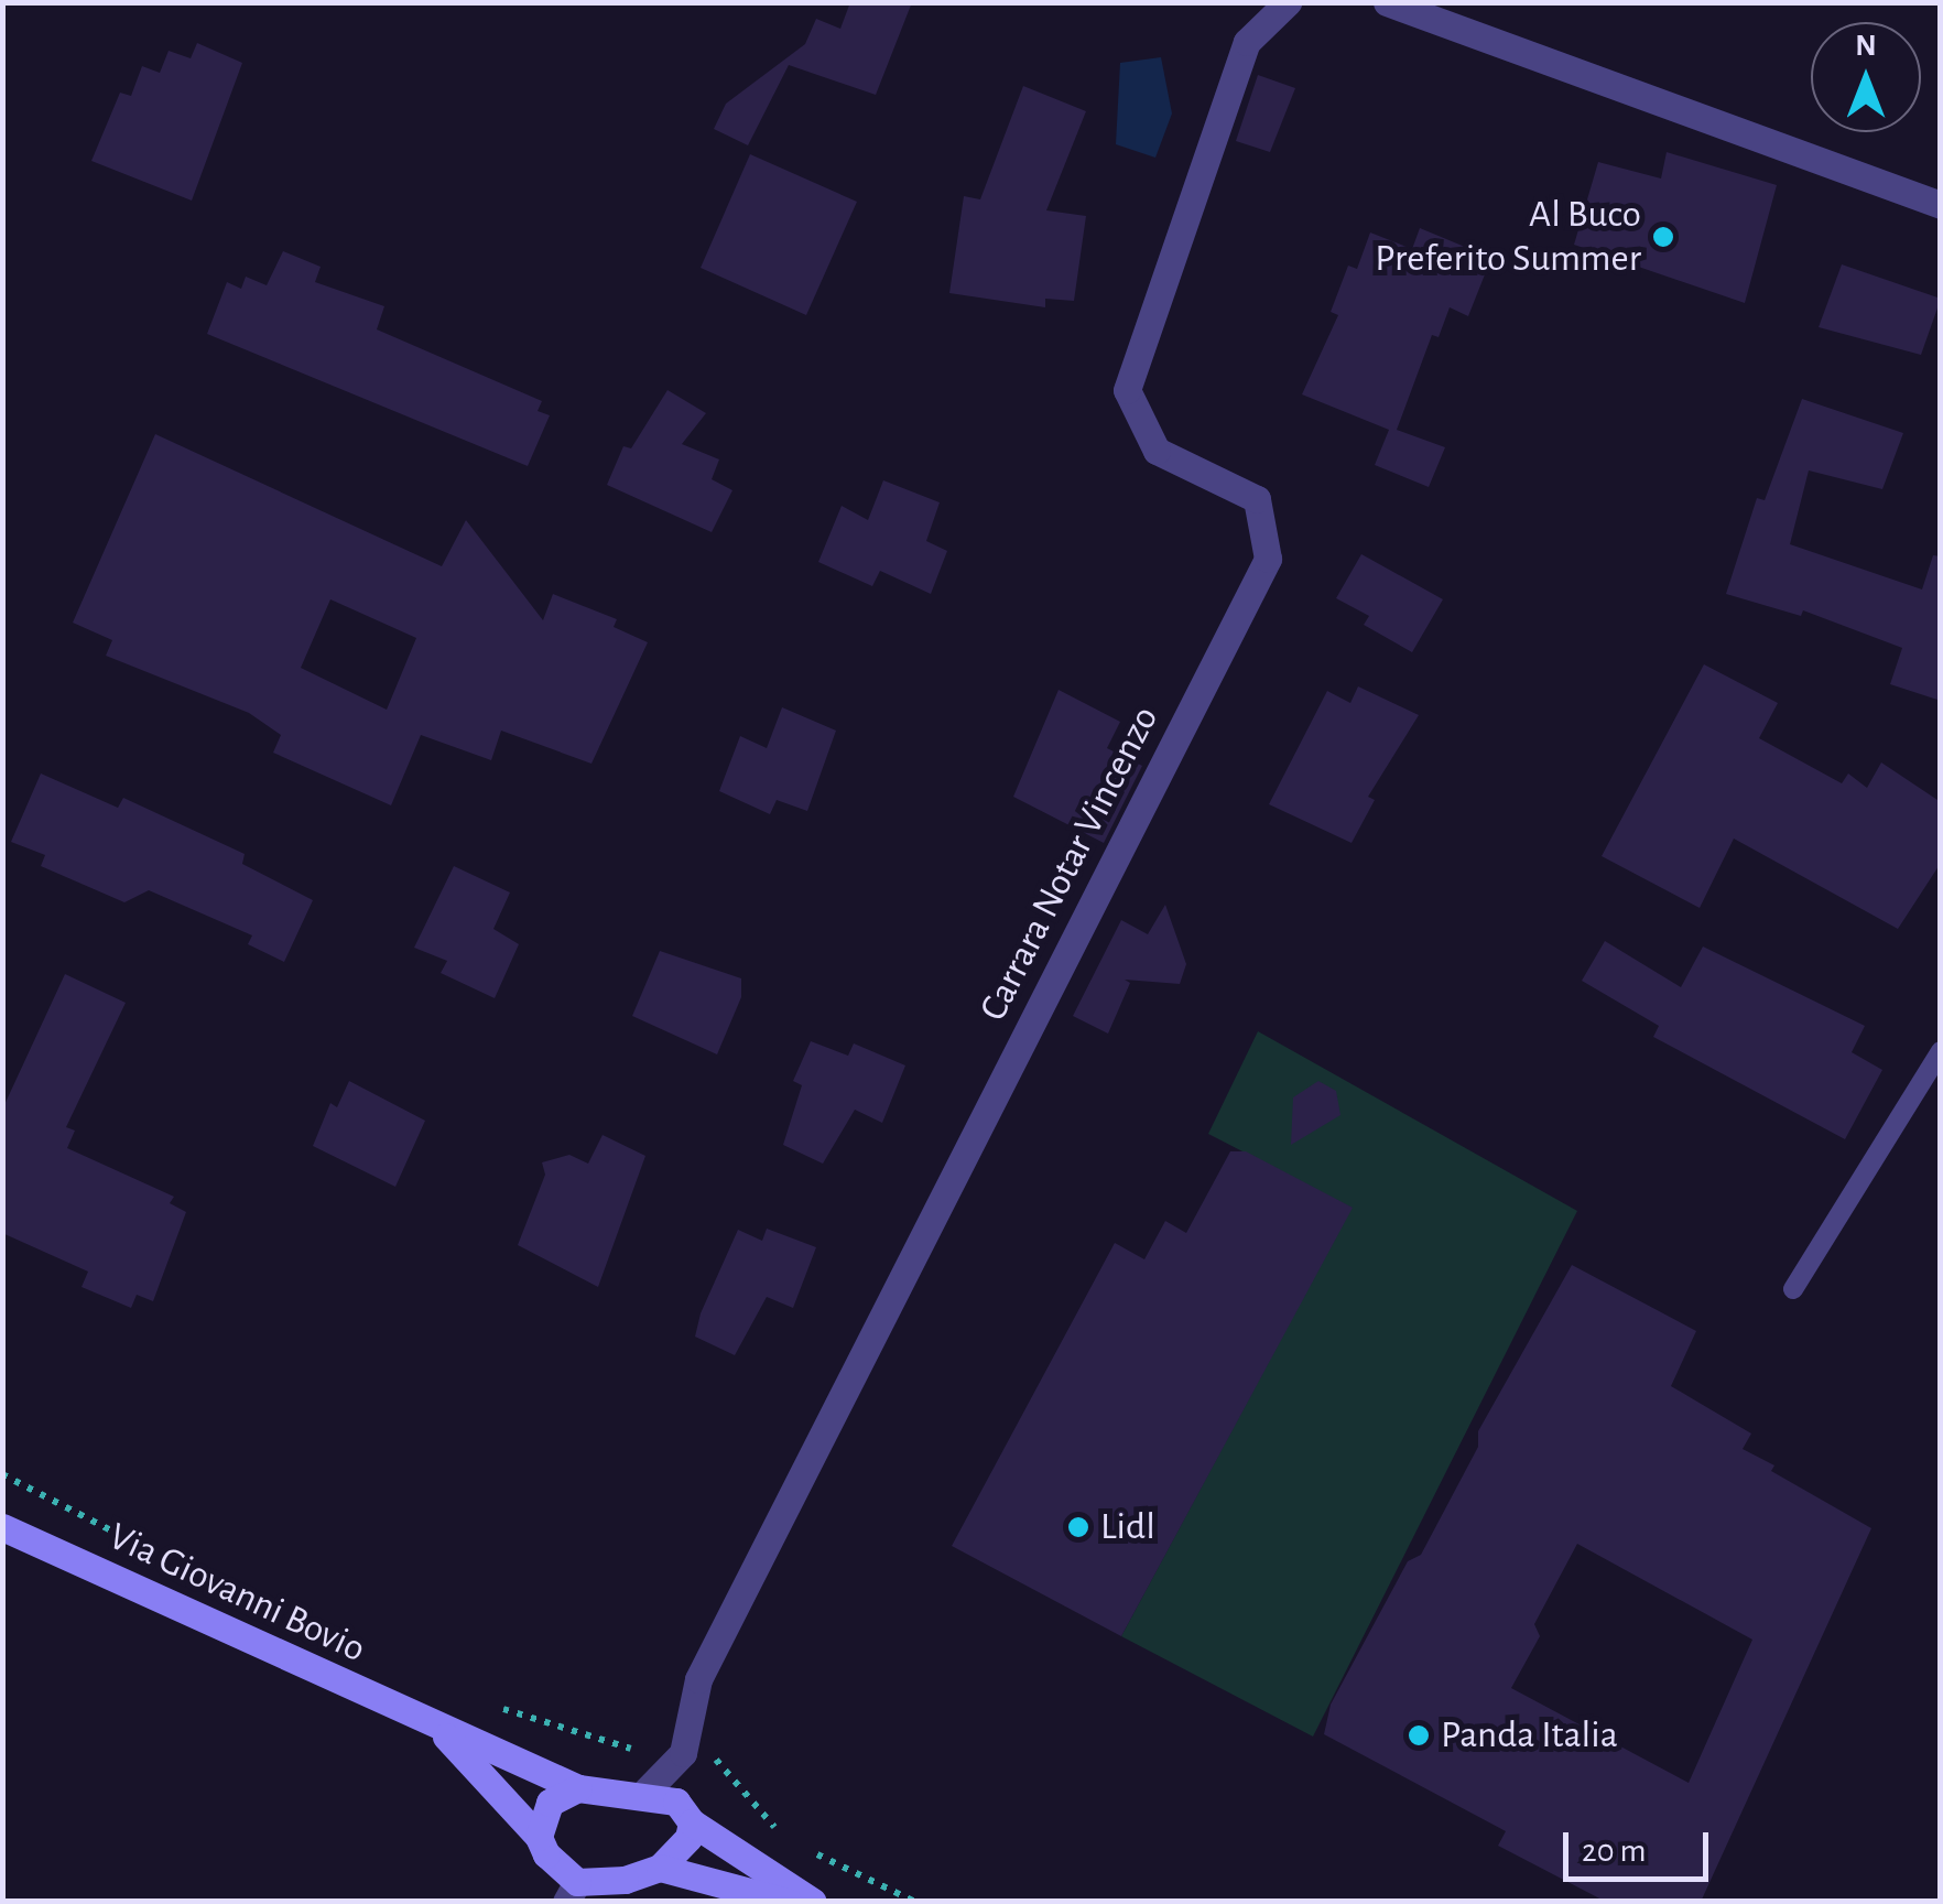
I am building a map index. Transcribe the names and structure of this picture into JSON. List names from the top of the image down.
{
  "streets": {
    "main road": ["Via Giovanni Bovio"],
    "street": ["Carrara Notar Vincenzo"]
  },
  "places": ["Al Buco Preferito Summer", "Lidl", "Panda Italia"],
  "scale_bar": "20 m",
  "north": "top"
}
